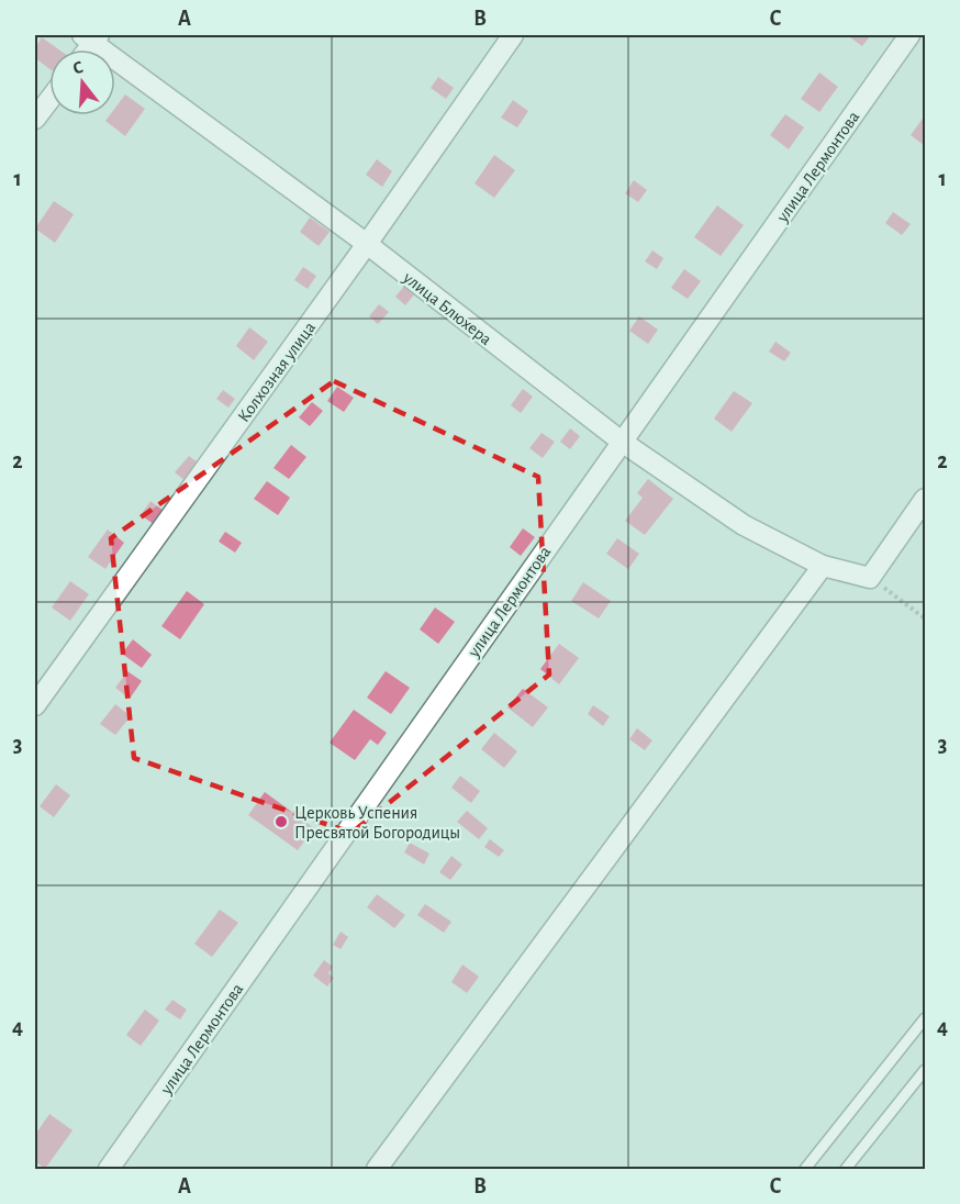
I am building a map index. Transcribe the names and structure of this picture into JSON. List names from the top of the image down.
{
  "streets": {
    "street": ["улица Лермонтова", "улица Блюхера", "Колхозная улица"]
  },
  "crossings": [
    ["улица Лермонтова", "улица Блюхера"],
    ["улица Блюхера", "Колхозная улица"]
  ],
  "places": ["Церковь Успения Пресвятой Богородицы"],
  "north": "top",
  "grid": {
    "columns": ["A", "B", "C"],
    "rows": [
      "1",
      "2",
      "3",
      "4"
    ]
  }
}
